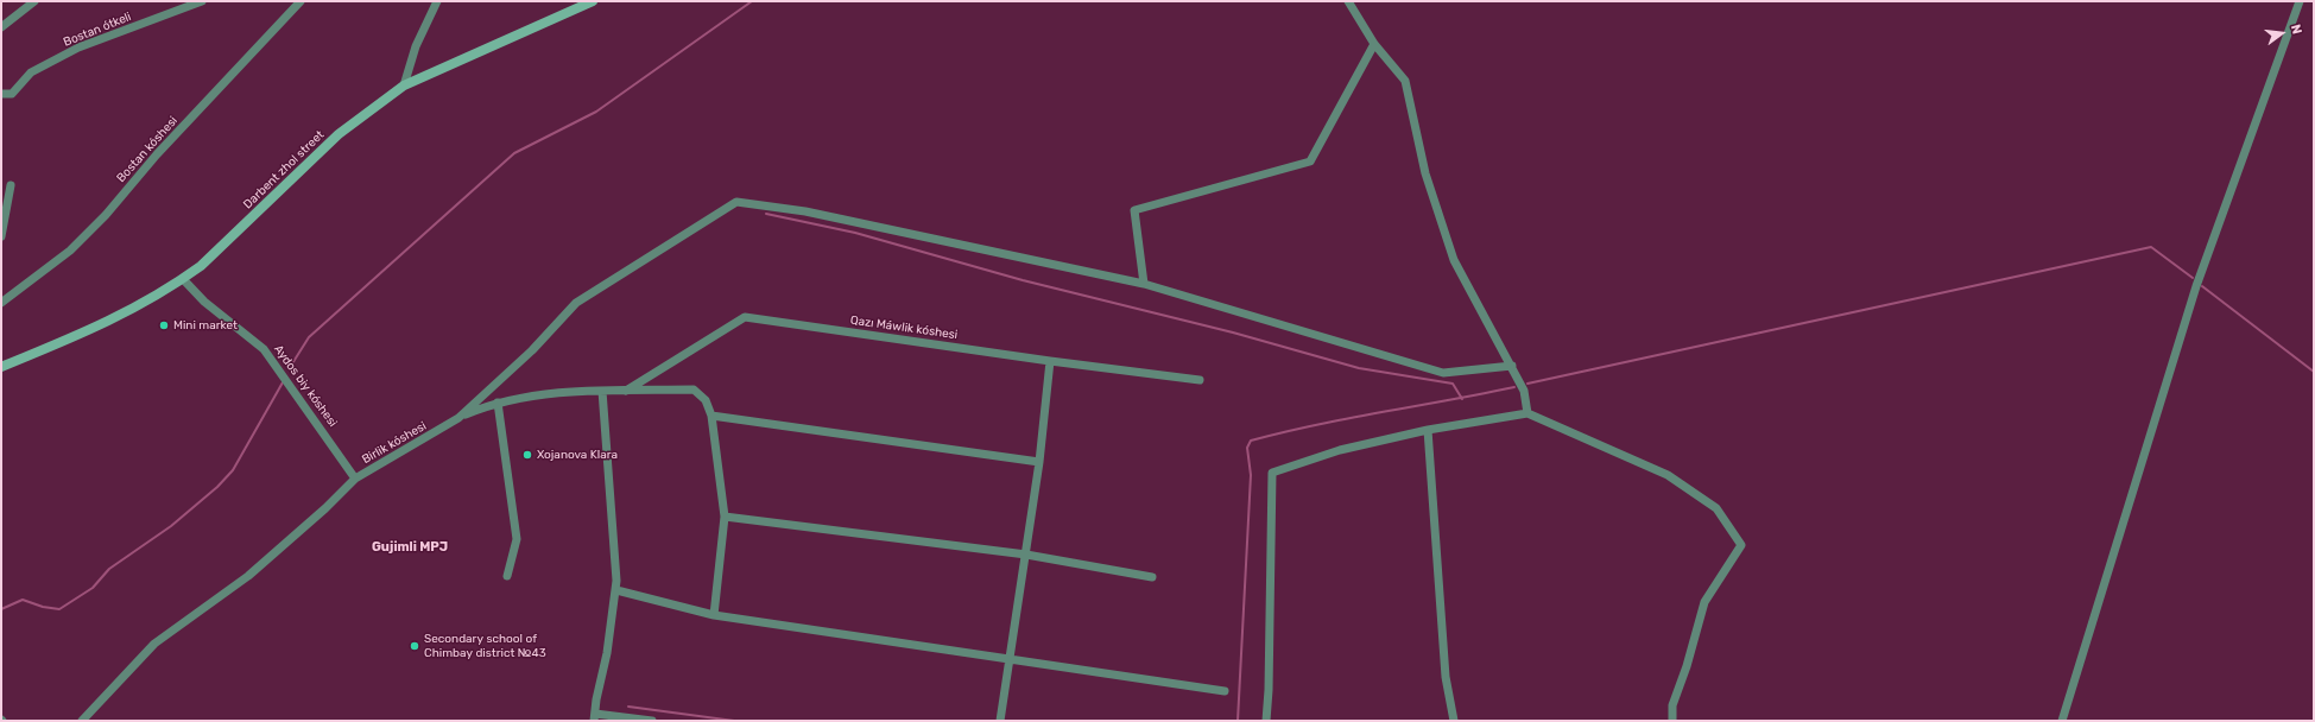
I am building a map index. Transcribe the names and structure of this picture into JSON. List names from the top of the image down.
{
  "streets": {
    "main road": ["Darbent zhol street"],
    "street": [
      "Bostan ótkeli",
      "Bostan kóshesi",
      "Qazı Máwlik kóshesi",
      "Aydos biy kóshesi",
      "Birlik kóshesi"
    ]
  },
  "crossings": [
    ["Darbent zhol street", "Aydos biy kóshesi"],
    ["Aydos biy kóshesi", "Birlik kóshesi"]
  ],
  "districts": ["Gujimli MPJ"],
  "places": ["Mini market", "Xojanova Klara", "Secondary school of Chimbay district №43"],
  "north": "right"
}
